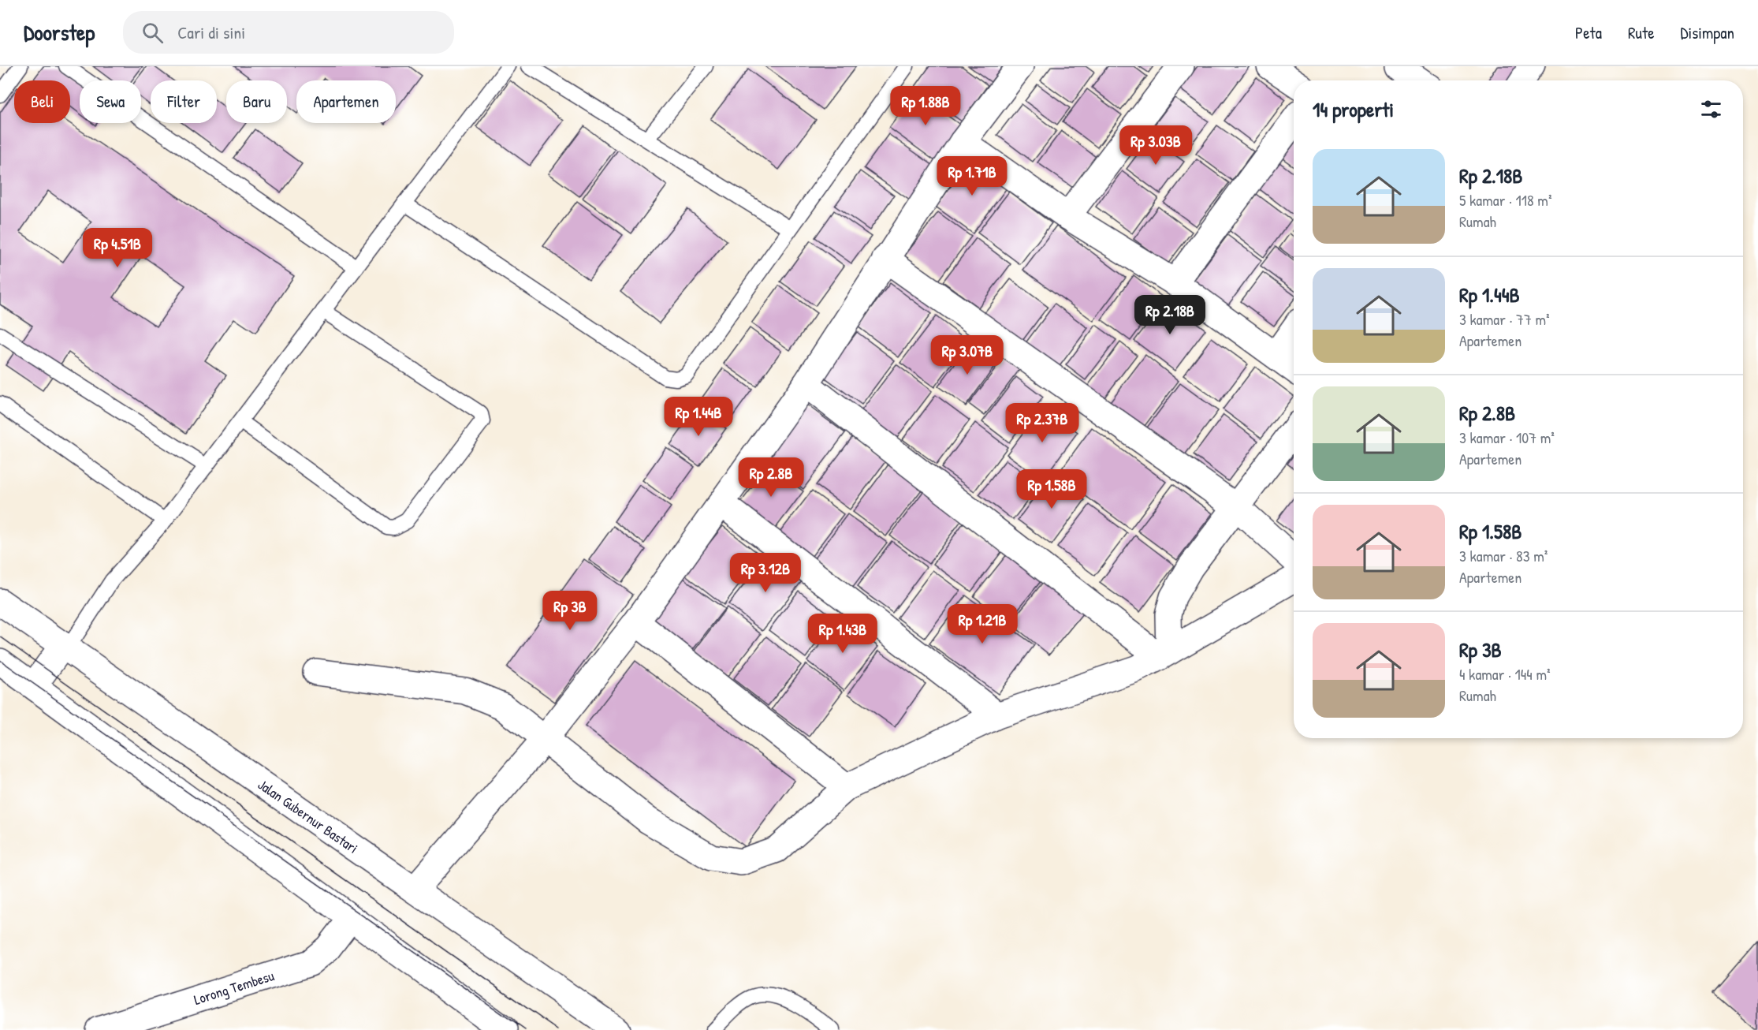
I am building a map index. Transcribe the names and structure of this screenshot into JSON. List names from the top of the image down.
{
  "streets": {
    "main road": ["Jalan Gubernur Bastari", "Lorong Tembesu"]
  },
  "page": {
    "header": "Doorstep",
    "search": "Cari di sini",
    "nav": ["Peta", "Rute", "Disimpan"],
    "chip": [
      "Beli",
      "Sewa",
      "Filter",
      "Baru",
      "Apartemen"
    ],
    "heading": "14 properti",
    "price": [
      "Rp 1.88B",
      "Rp 3.03B",
      "Rp 1.71B",
      "Rp 4.51B",
      "Rp 2.18B",
      "Rp 3.07B",
      "Rp 1.44B",
      "Rp 2.37B",
      "Rp 2.8B",
      "Rp 1.58B",
      "Rp 3.12B",
      "Rp 3B",
      "Rp 1.21B",
      "Rp 1.43B"
    ],
    "list": [
      {
        "name": "Rp 2.18B",
        "note": "5 kamar · 118 m² · Rumah"
      },
      {
        "name": "Rp 1.44B",
        "note": "3 kamar · 77 m² · Apartemen"
      },
      {
        "name": "Rp 2.8B",
        "note": "3 kamar · 107 m² · Apartemen"
      },
      {
        "name": "Rp 1.58B",
        "note": "3 kamar · 83 m² · Apartemen"
      },
      {
        "name": "Rp 3B",
        "note": "4 kamar · 144 m² · Rumah"
      }
    ]
  }
}
